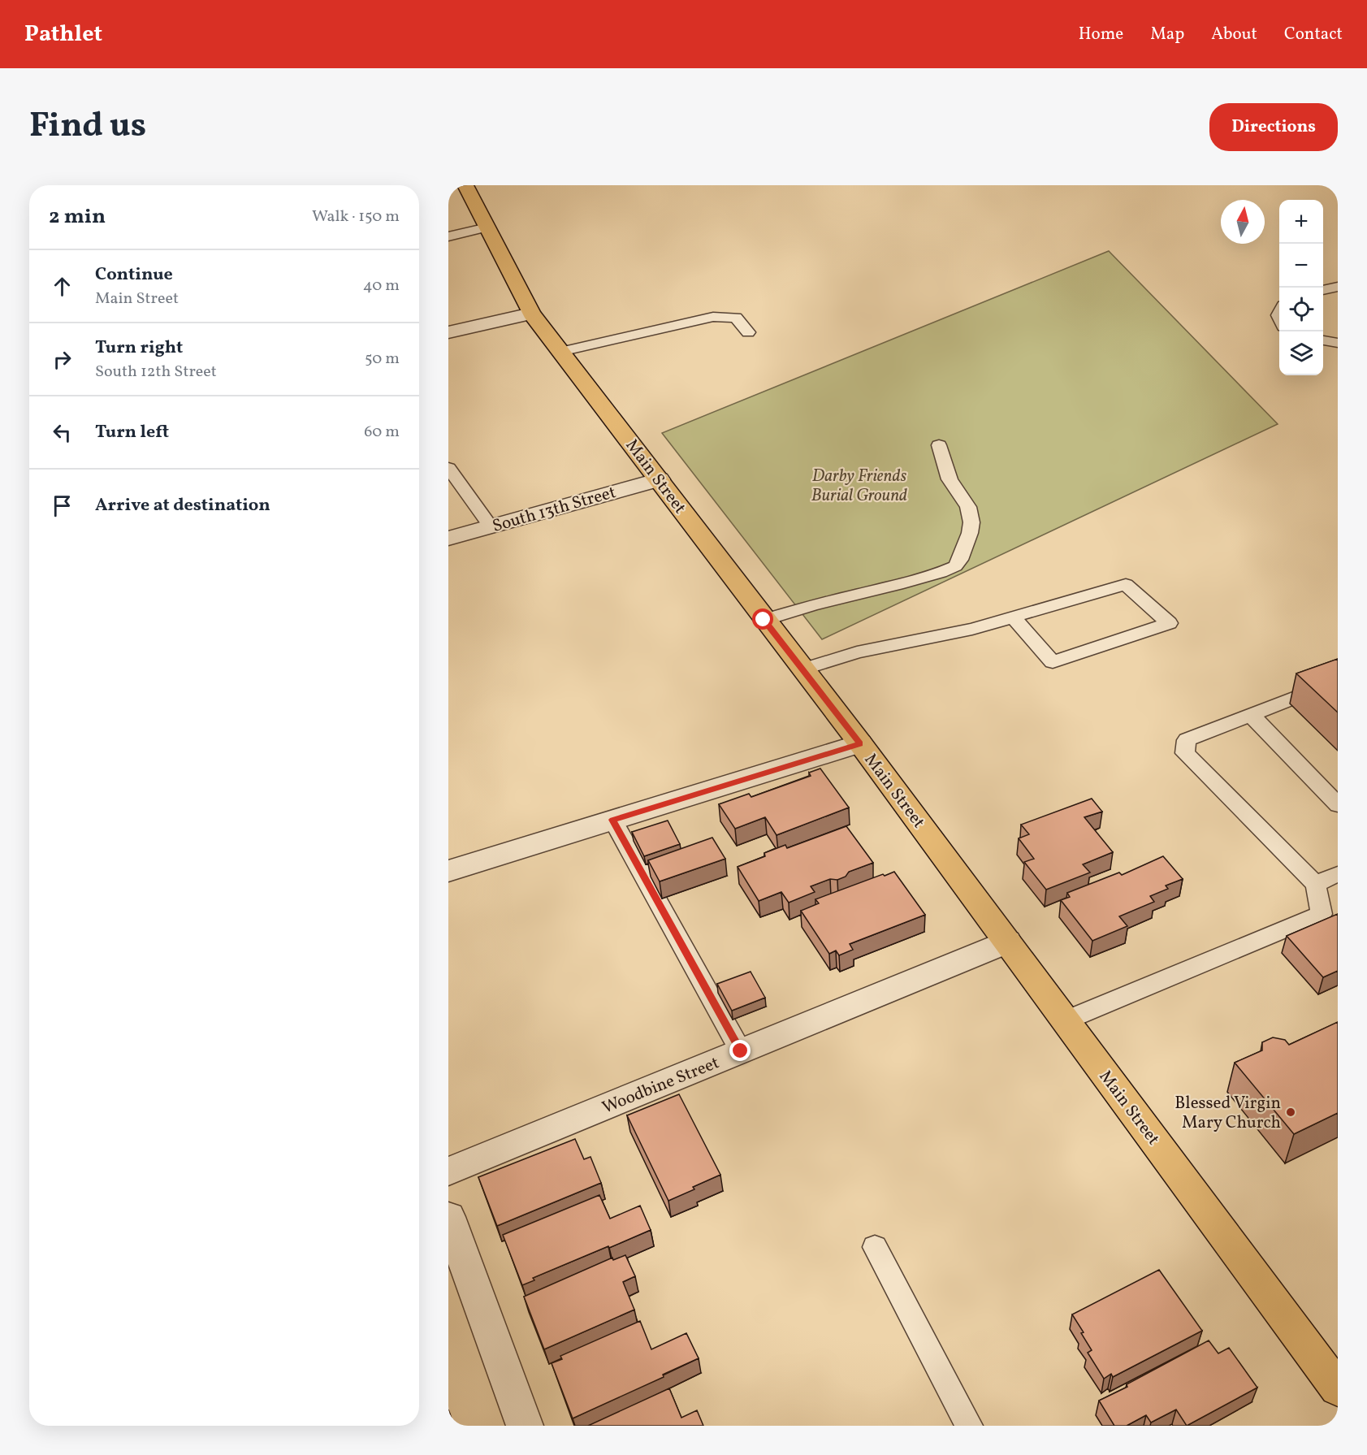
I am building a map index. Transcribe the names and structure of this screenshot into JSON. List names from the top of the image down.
{
  "streets": {
    "main road": ["Main Street"],
    "street": ["South 13th Street", "Woodbine Street"]
  },
  "crossings": [
    ["Main Street", "South 13th Street"],
    ["Main Street", "Woodbine Street"]
  ],
  "parks": ["Darby Friends Burial Ground"],
  "places": ["Blessed Virgin Mary Church"],
  "north": "top",
  "page": {
    "header": "Pathlet",
    "nav": [
      "Home",
      "Map",
      "About",
      "Contact"
    ],
    "title": "Find us",
    "buttons": "Directions",
    "heading": ["2 min", "Walk · 150 m"],
    "map_buttons": ["+", "−"],
    "list": [
      ["Continue", "Main Street", "40 m"],
      ["Turn right", "South 12th Street", "50 m"],
      ["Turn left", "60 m"],
      "Arrive at destination"
    ]
  }
}
